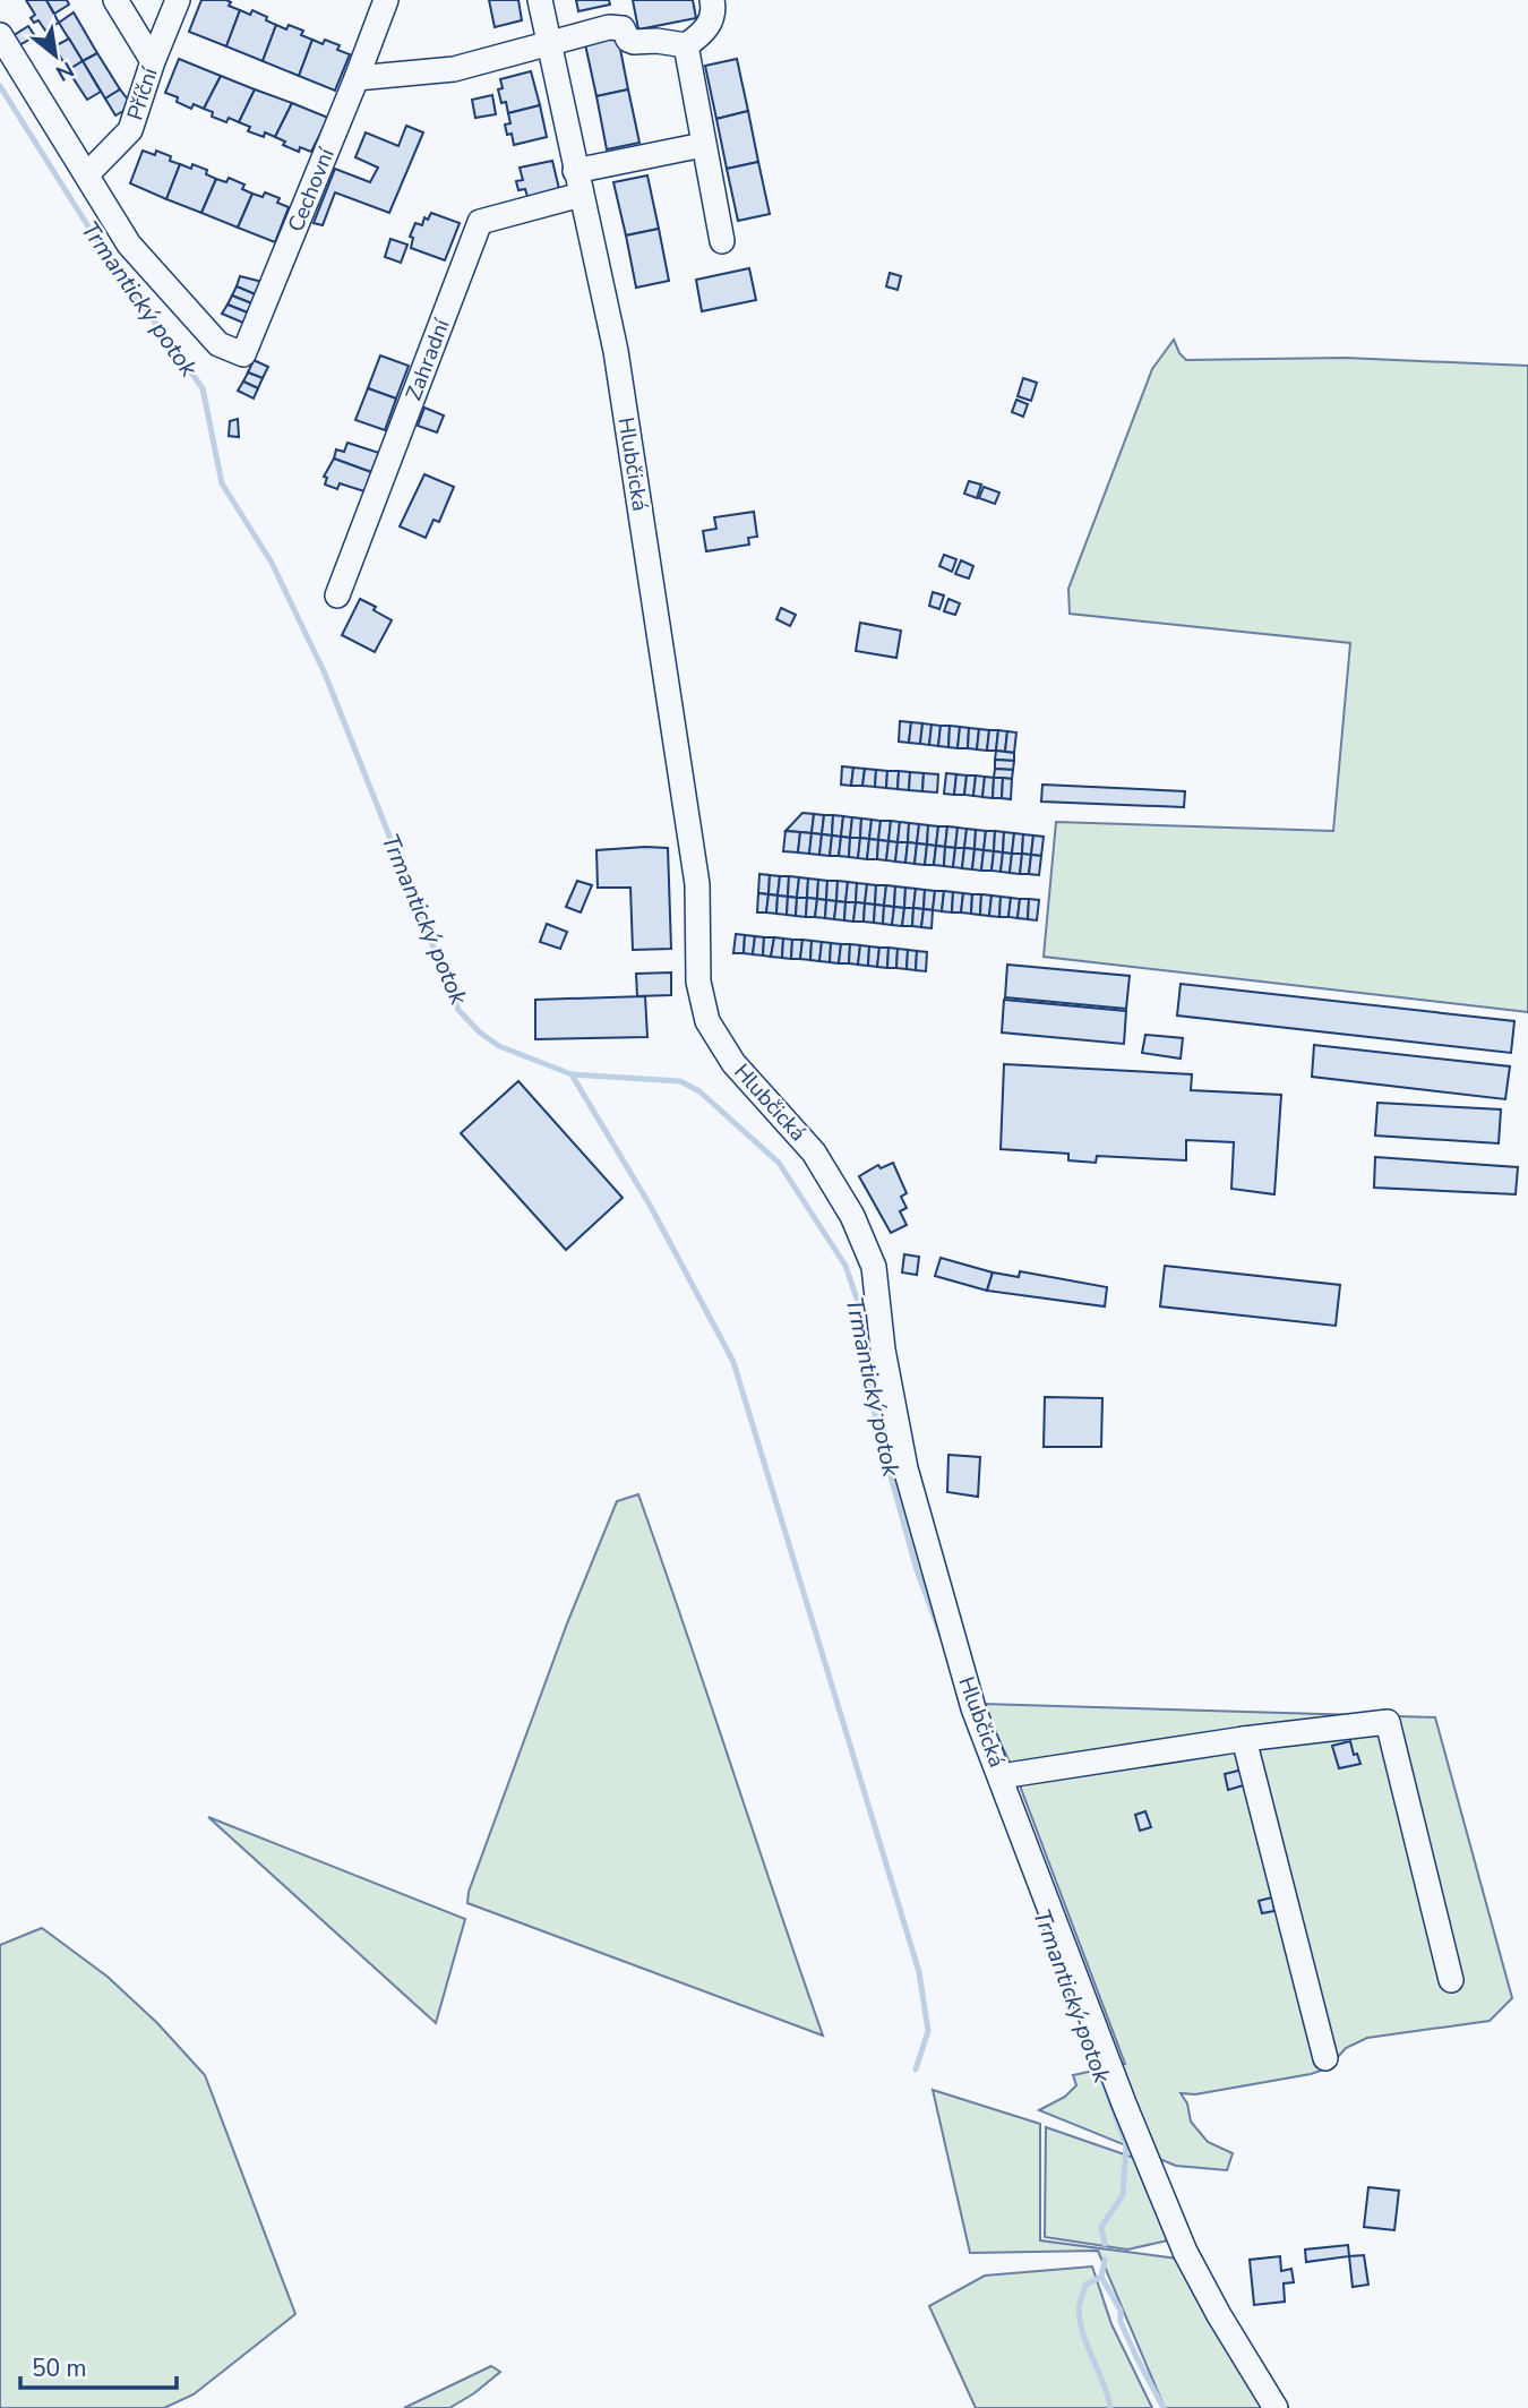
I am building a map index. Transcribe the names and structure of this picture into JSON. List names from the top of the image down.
{
  "streets": {
    "street": [
      "Příční",
      "Cechovní",
      "Zahradní",
      "Hlubčická"
    ]
  },
  "crossings": [
    ["Příční", "Cechovní"],
    ["Zahradní", "Hlubčická"]
  ],
  "water": ["Trmantický potok"],
  "scale_bar": "50 m",
  "north": "bottom right"
}
